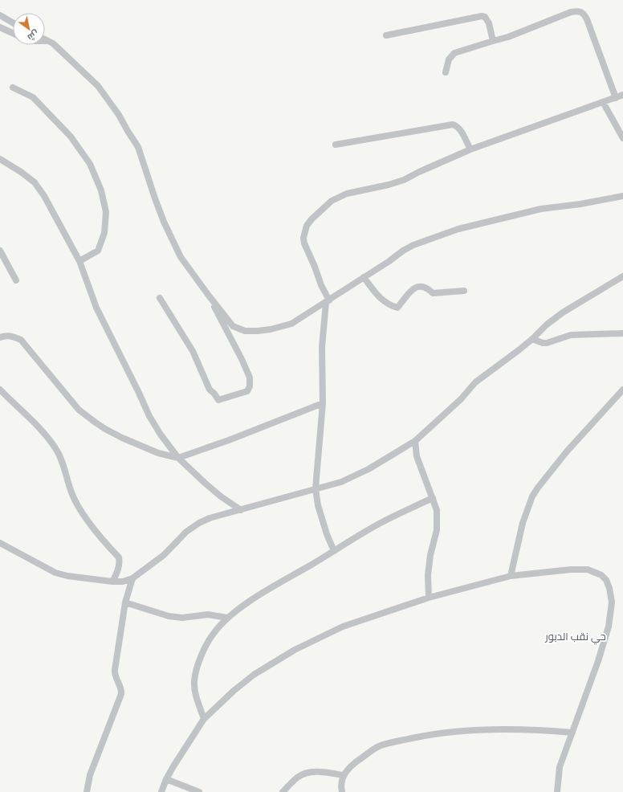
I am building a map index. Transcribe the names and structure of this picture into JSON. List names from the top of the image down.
{
  "districts": ["حي نقب الدبور"],
  "north": "bottom right"
}
